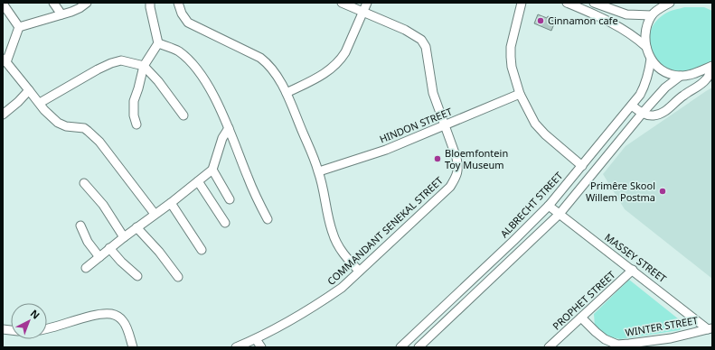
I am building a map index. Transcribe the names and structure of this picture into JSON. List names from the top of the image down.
{
  "streets": {
    "street": [
      "HINDON STREET",
      "ALBRECHT STREET",
      "COMMANDANT SENEKAL STREET",
      "MASSEY STREET",
      "PROPHET STREET",
      "WINTER STREET"
    ]
  },
  "crossings": [
    ["HINDON STREET", "COMMANDANT SENEKAL STREET"],
    ["ALBRECHT STREET", "MASSEY STREET"],
    ["MASSEY STREET", "PROPHET STREET"],
    ["MASSEY STREET", "WINTER STREET"],
    ["PROPHET STREET", "WINTER STREET"]
  ],
  "places": ["Cinnamon cafe", "Bloemfontein Toy Museum", "Primêre Skool Willem Postma"],
  "north": "top right"
}
